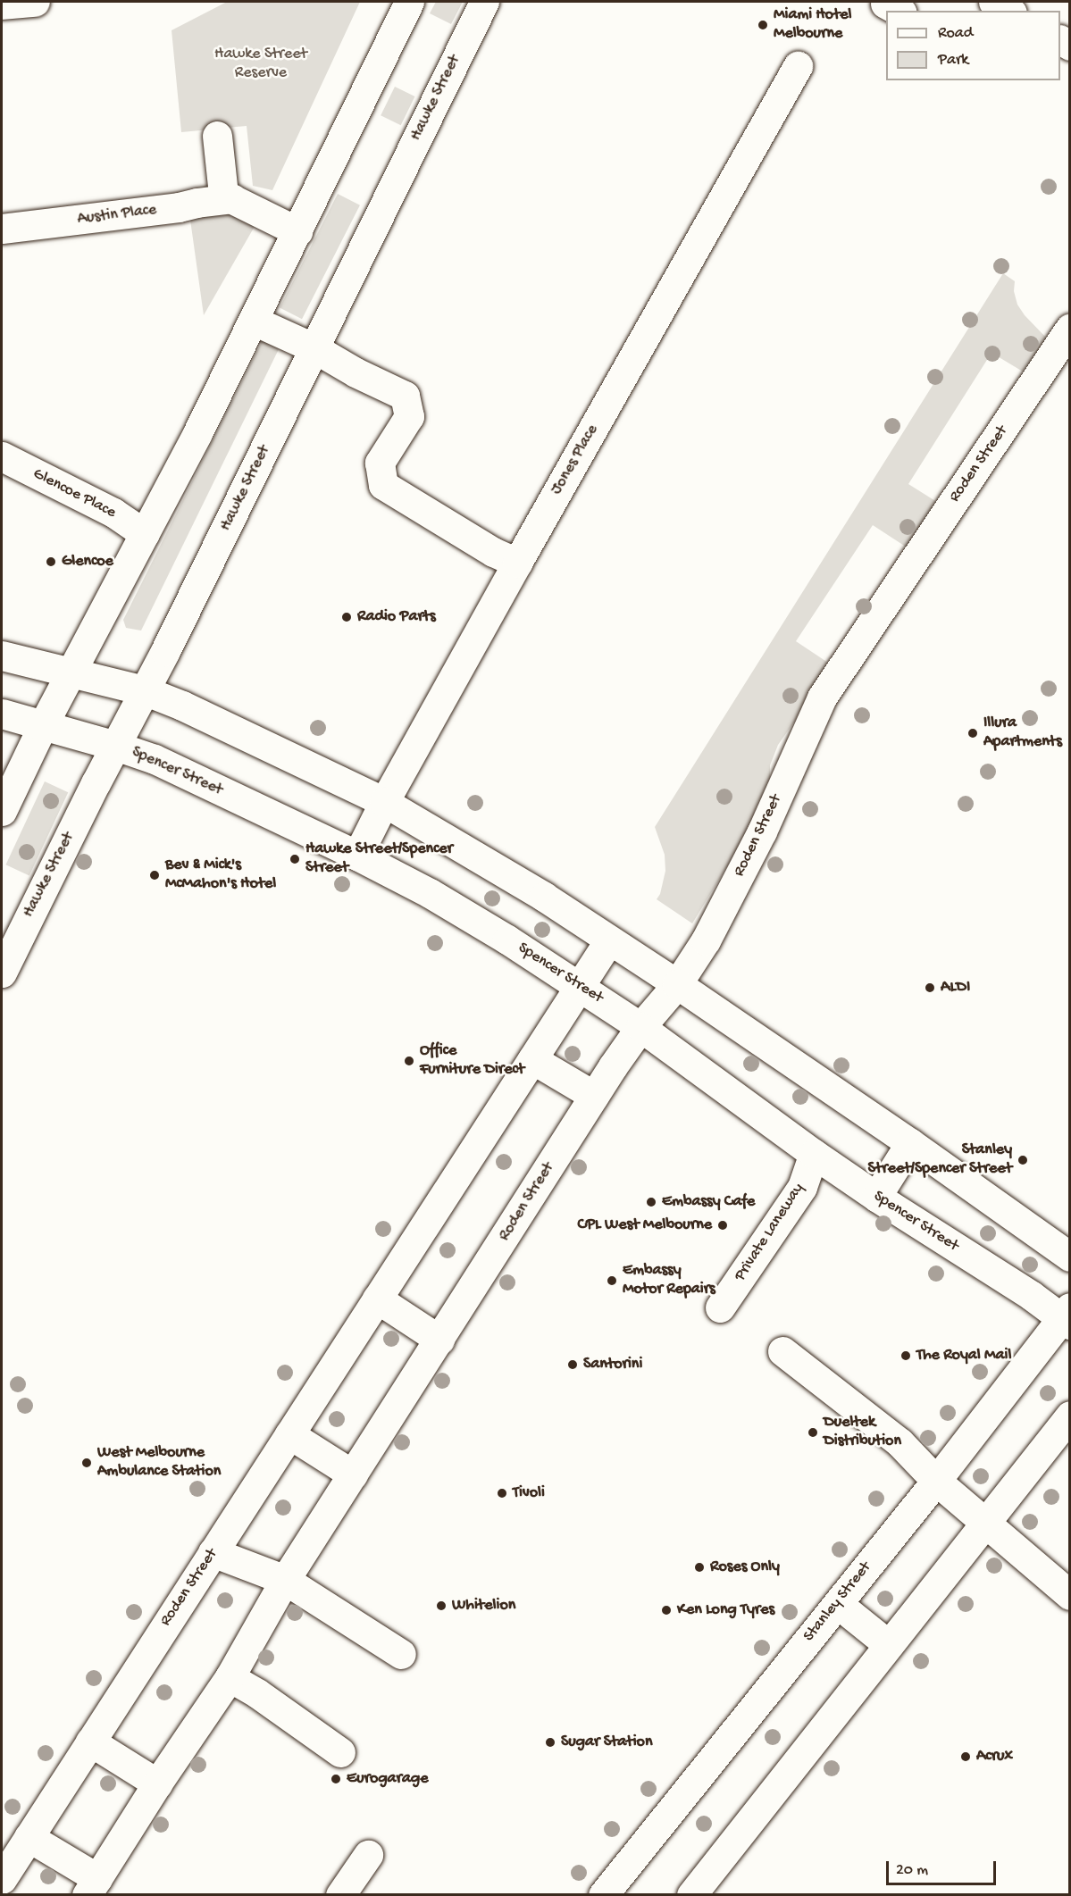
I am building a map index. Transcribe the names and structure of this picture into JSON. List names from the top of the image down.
{
  "streets": {
    "street": [
      "Hawke Street",
      "Austin Place",
      "Jones Place",
      "Roden Street",
      "Glencoe Place",
      "Spencer Street",
      "Private Laneway",
      "Stanley Street"
    ]
  },
  "crossings": [
    ["Hawke Street", "Spencer Street"],
    ["Jones Place", "Spencer Street"],
    ["Roden Street", "Spencer Street"],
    ["Spencer Street", "Private Laneway"],
    ["Spencer Street", "Stanley Street"]
  ],
  "parks": ["Hawke Street Reserve"],
  "places": [
    "Miami Hotel Melbourne",
    "Glencoe",
    "Radio Parts",
    "Illura Apartments",
    "Hawke Street/Spencer Street",
    "Bev & Mick's McMahon's Hotel",
    "ALDI",
    "Office Furniture Direct",
    "Stanley Street/Spencer Street",
    "Embassy Cafe",
    "CPL West Melbourne",
    "Embassy Motor Repairs",
    "The Royal Mail",
    "Santorini",
    "Dueltek Distribution",
    "West Melbourne Ambulance Station",
    "Tivoli",
    "Roses Only",
    "Whitelion",
    "Ken Long Tyres",
    "Sugar Station",
    "Acrux",
    "Eurogarage"
  ],
  "legend": ["Road", "Park"],
  "scale_bar": "20 m"
}
